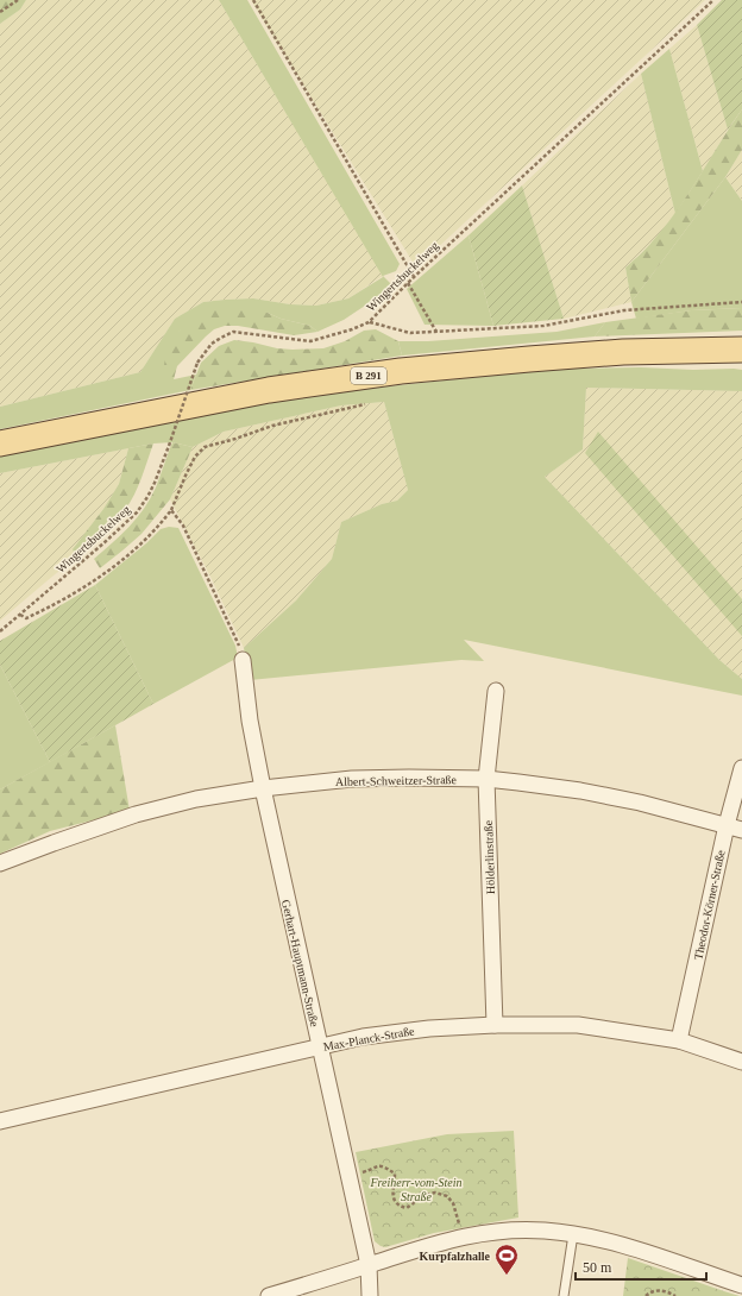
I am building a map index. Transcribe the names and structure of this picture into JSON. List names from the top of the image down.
{
  "streets": {
    "main road": ["B 291"],
    "street": [
      "Albert-Schweitzer-Straße",
      "Hölderlinstraße",
      "Theodor-Körner-Straße",
      "Gerhart-Hauptmann-Straße",
      "Max-Planck-Straße"
    ],
    "path": ["Wingertsbuckelweg"]
  },
  "crossings": [
    ["Albert-Schweitzer-Straße", "Hölderlinstraße"],
    ["Albert-Schweitzer-Straße", "Theodor-Körner-Straße"],
    ["Albert-Schweitzer-Straße", "Gerhart-Hauptmann-Straße"],
    ["Hölderlinstraße", "Max-Planck-Straße"],
    ["Theodor-Körner-Straße", "Max-Planck-Straße"],
    ["Gerhart-Hauptmann-Straße", "Max-Planck-Straße"]
  ],
  "parks": ["Freiherr-vom-Stein Straße"],
  "places": {
    "sports": ["Kurpfalzhalle"]
  },
  "scale_bar": "50 m"
}
